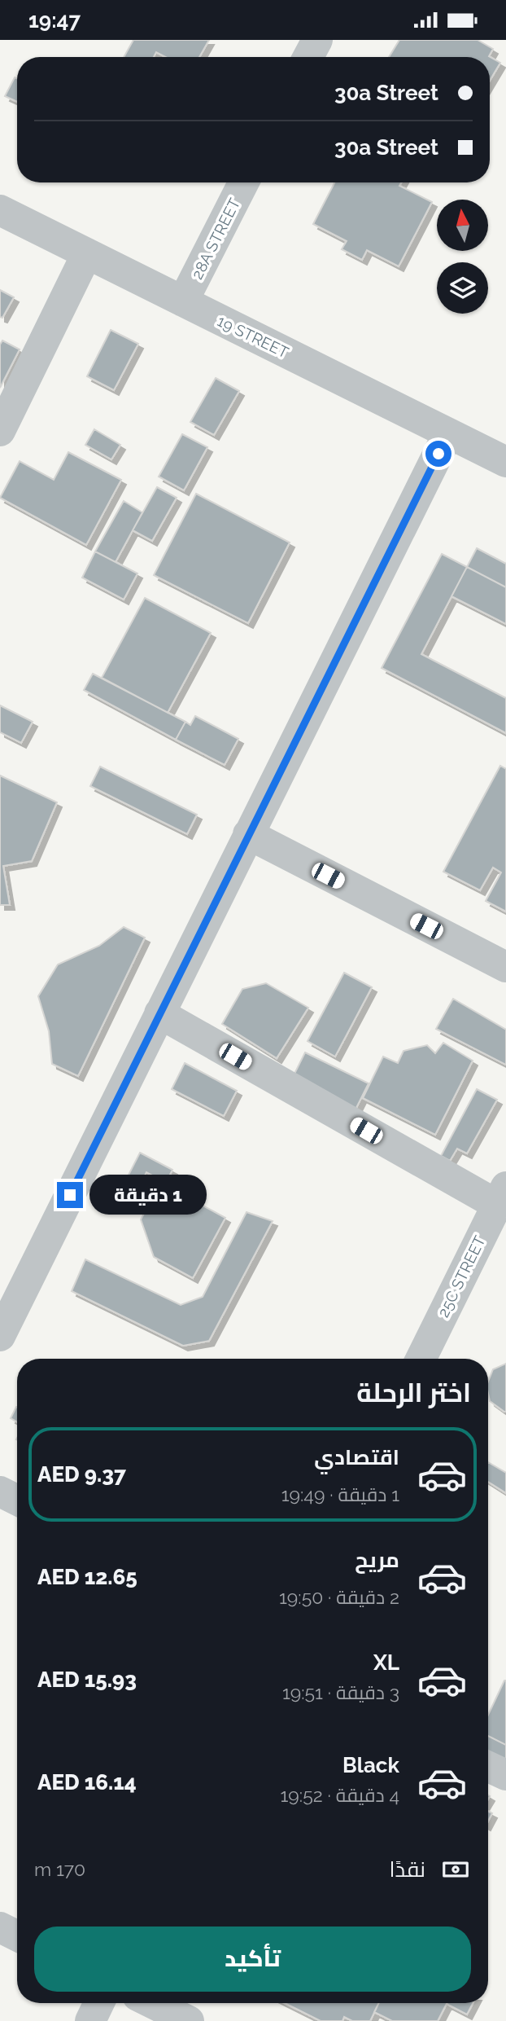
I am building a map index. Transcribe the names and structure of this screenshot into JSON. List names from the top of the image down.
{
  "streets": {
    "street": ["28A STREET", "19 STREET", "25C STREET"]
  },
  "crossings": [
    ["28A STREET", "19 STREET"]
  ],
  "north": "top",
  "page": {
    "status": "19:47",
    "banner": ["30a Street", "30a Street"],
    "bubble": "1 دقيقة",
    "heading": "اختر الرحلة",
    "list": [
      {
        "name": "اقتصادي",
        "note": "1 دقيقة · 19:49",
        "value": "AED 9.37"
      },
      {
        "name": "مريح",
        "note": "2 دقيقة · 19:50",
        "value": "AED 12.65"
      },
      {
        "name": "XL",
        "note": "3 دقيقة · 19:51",
        "value": "AED 15.93"
      },
      {
        "name": "Black",
        "note": "4 دقيقة · 19:52",
        "value": "AED 16.14"
      }
    ],
    "pay": ["نقدًا", "170 m"],
    "buttons": "تأكيد"
  }
}
